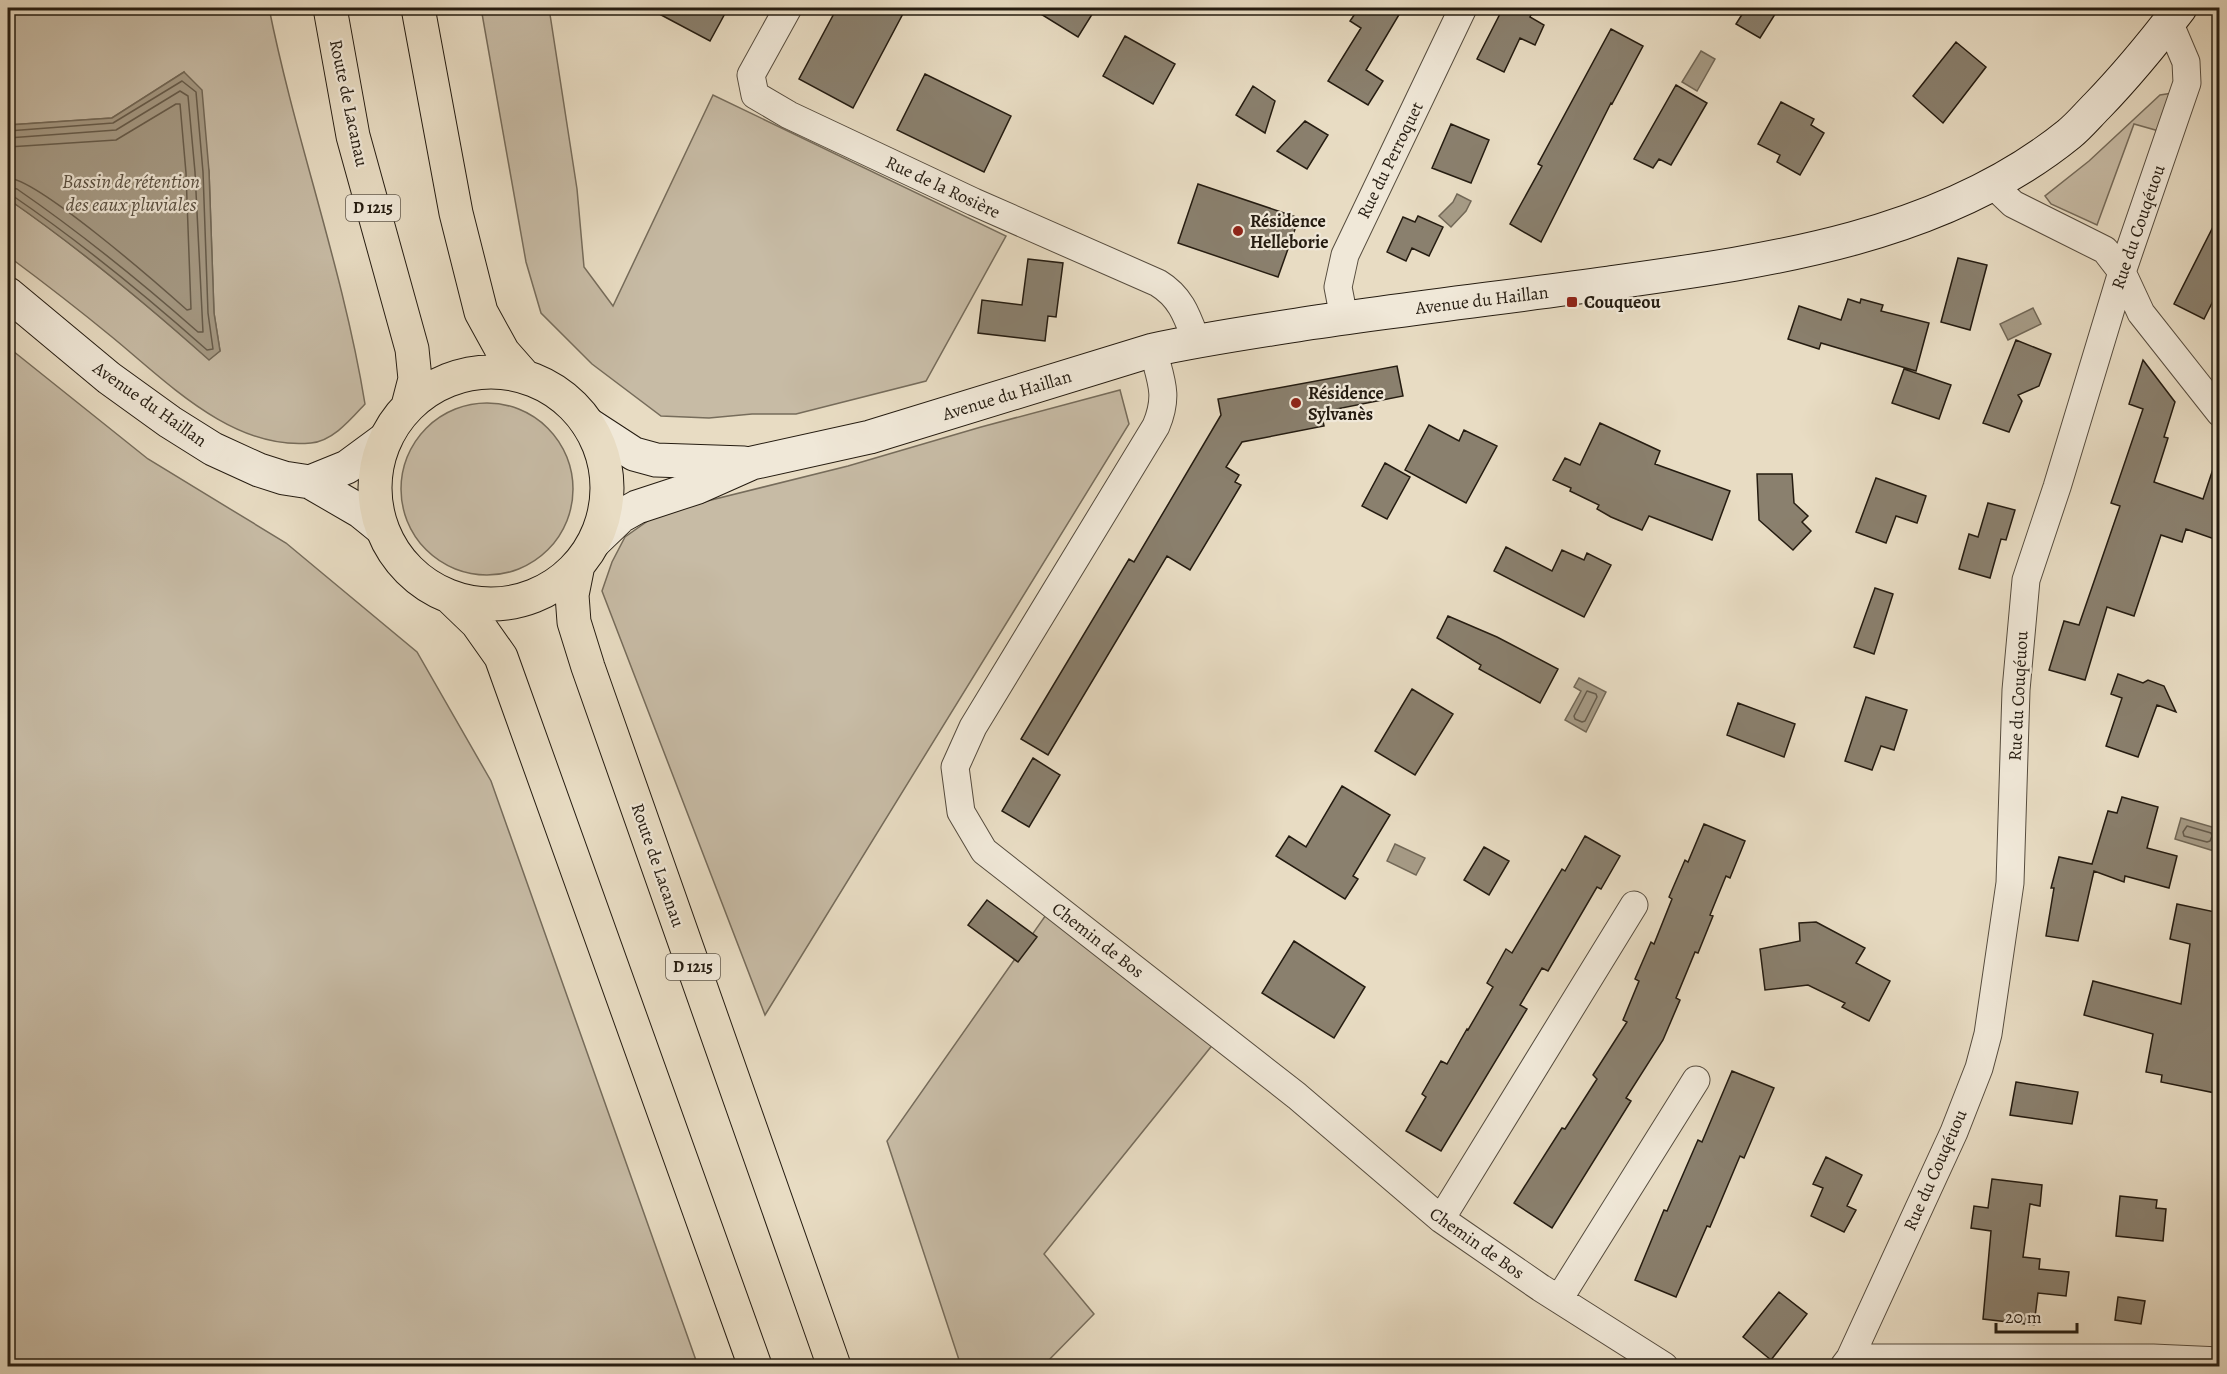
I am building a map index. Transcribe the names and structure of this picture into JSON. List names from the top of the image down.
{
  "streets": {
    "main road": ["Route de Lacanau", "D 1215"],
    "street": [
      "Rue du Perroquet",
      "Rue de la Rosière",
      "Rue du Couqéuou",
      "Avenue du Haillan",
      "Chemin de Bos"
    ]
  },
  "crossings": [
    ["Route de Lacanau", "Avenue du Haillan"],
    ["Rue du Perroquet", "Avenue du Haillan"],
    ["Rue de la Rosière", "Avenue du Haillan"],
    ["Rue du Couqéuou", "Avenue du Haillan"],
    ["Avenue du Haillan", "Chemin de Bos"]
  ],
  "water": ["Bassin de rétention des eaux pluviales"],
  "places": {
    "other": ["Résidence Helleborie", "Résidence Sylvanès"],
    "transit": ["Couqueou"]
  },
  "scale_bar": "20 m"
}
